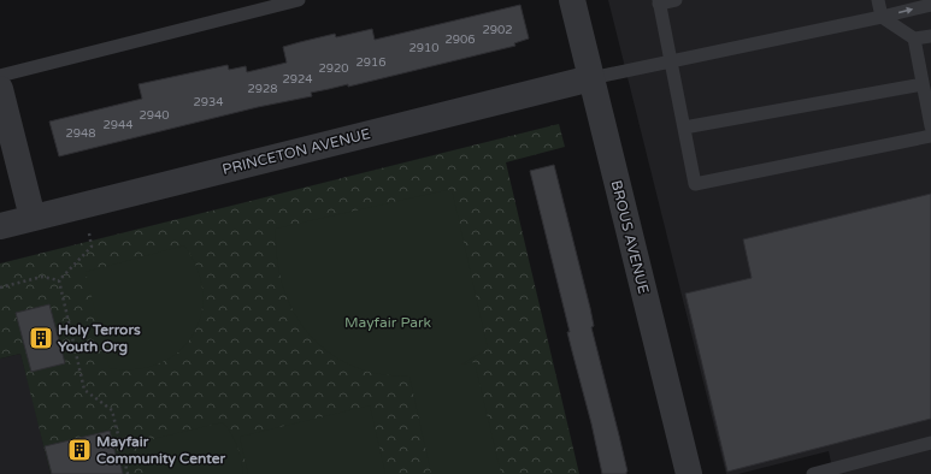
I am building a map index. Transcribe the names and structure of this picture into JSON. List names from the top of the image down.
{
  "streets": {
    "street": ["PRINCETON AVENUE", "BROUS AVENUE"]
  },
  "crossings": [
    ["PRINCETON AVENUE", "BROUS AVENUE"]
  ],
  "parks": ["Mayfair Park"],
  "places": {
    "building": ["Holy Terrors Youth Org", "Mayfair Community Center"]
  },
  "house_numbers": [
    "2902",
    "2906",
    "2910",
    "2916",
    "2920",
    "2924",
    "2928",
    "2934",
    "2940",
    "2944",
    "2948"
  ]
}
